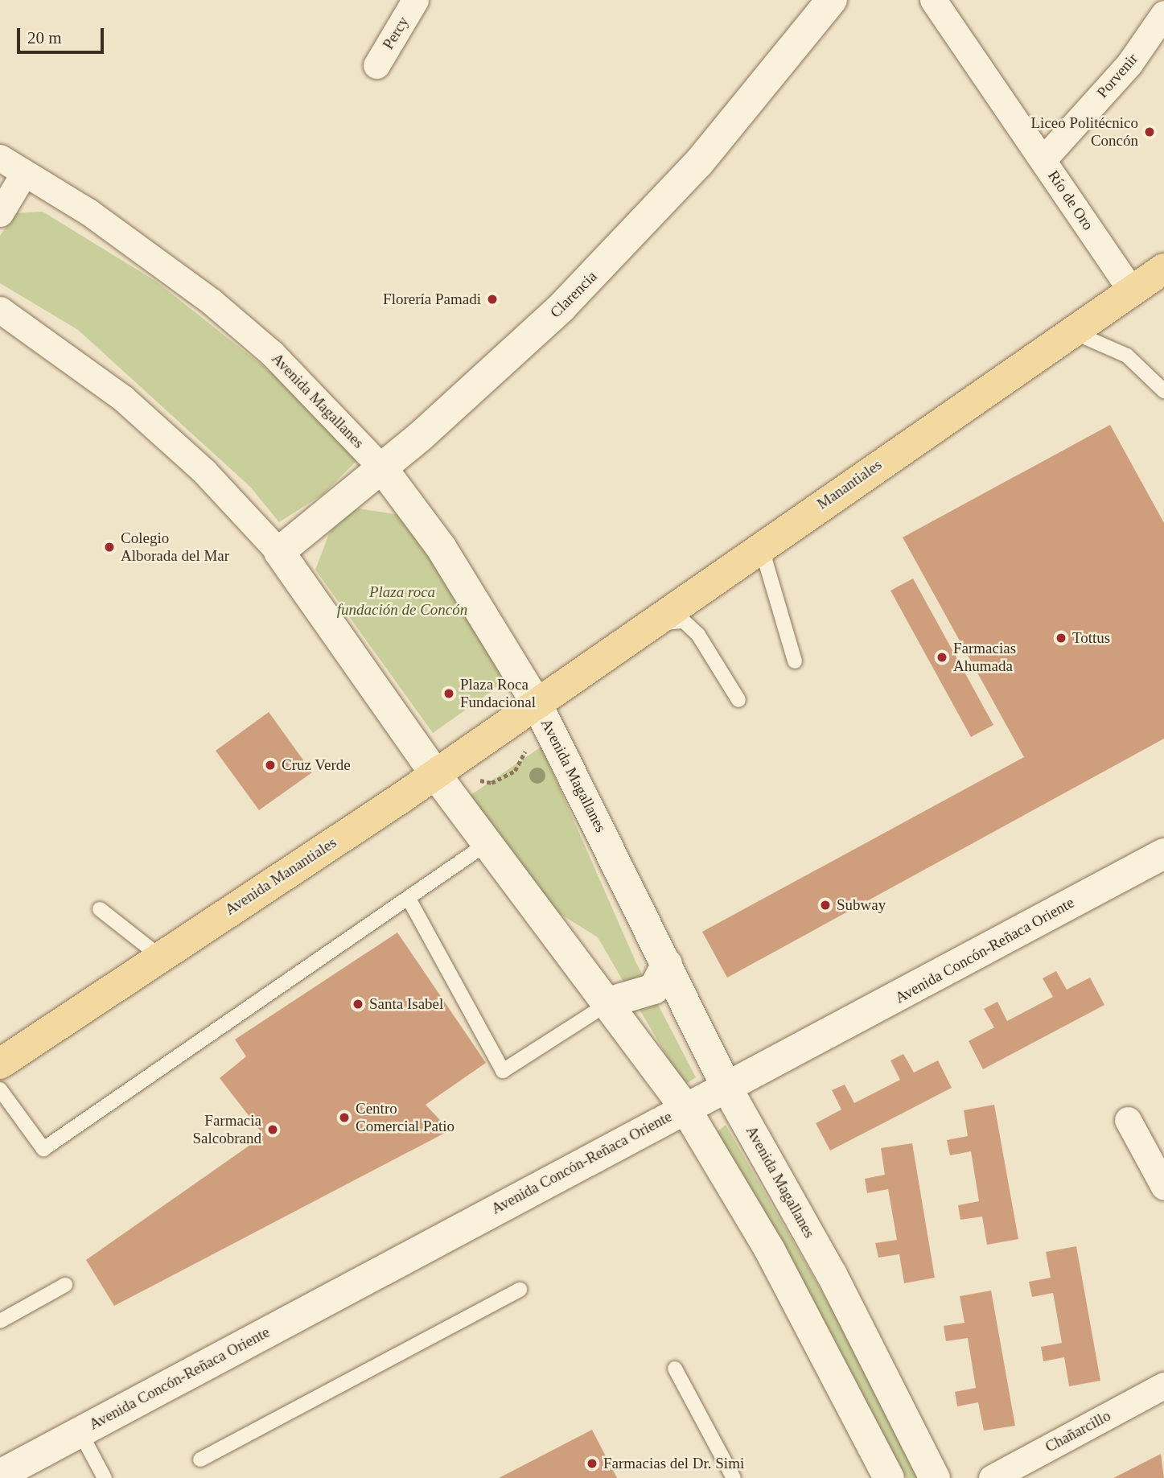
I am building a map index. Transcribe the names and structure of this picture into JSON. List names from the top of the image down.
{
  "streets": {
    "main road": ["Manantiales", "Avenida Manantiales"],
    "street": [
      "Percy",
      "Porvenir",
      "Río de Oro",
      "Clarencia",
      "Avenida Magallanes",
      "Avenida Concón-Reñaca Oriente",
      "Chañarcillo"
    ]
  },
  "crossings": [
    ["Porvenir", "Río de Oro"],
    ["Río de Oro", "Manantiales"],
    ["Clarencia", "Avenida Magallanes"],
    ["Avenida Magallanes", "Manantiales"],
    ["Avenida Magallanes", "Avenida Manantiales"],
    ["Avenida Magallanes", "Avenida Concón-Reñaca Oriente"],
    ["Manantiales", "Avenida Manantiales"]
  ],
  "parks": ["Plaza roca fundación de Concón"],
  "places": [
    "Liceo Politécnico Concón",
    "Florería Pamadi",
    "Colegio Alborada del Mar",
    "Tottus",
    "Farmacias Ahumada",
    "Plaza Roca Fundacional",
    "Cruz Verde",
    "Subway",
    "Santa Isabel",
    "Centro Comercial Patio",
    "Farmacia Salcobrand",
    "Farmacias del Dr. Simi"
  ],
  "scale_bar": "20 m"
}
